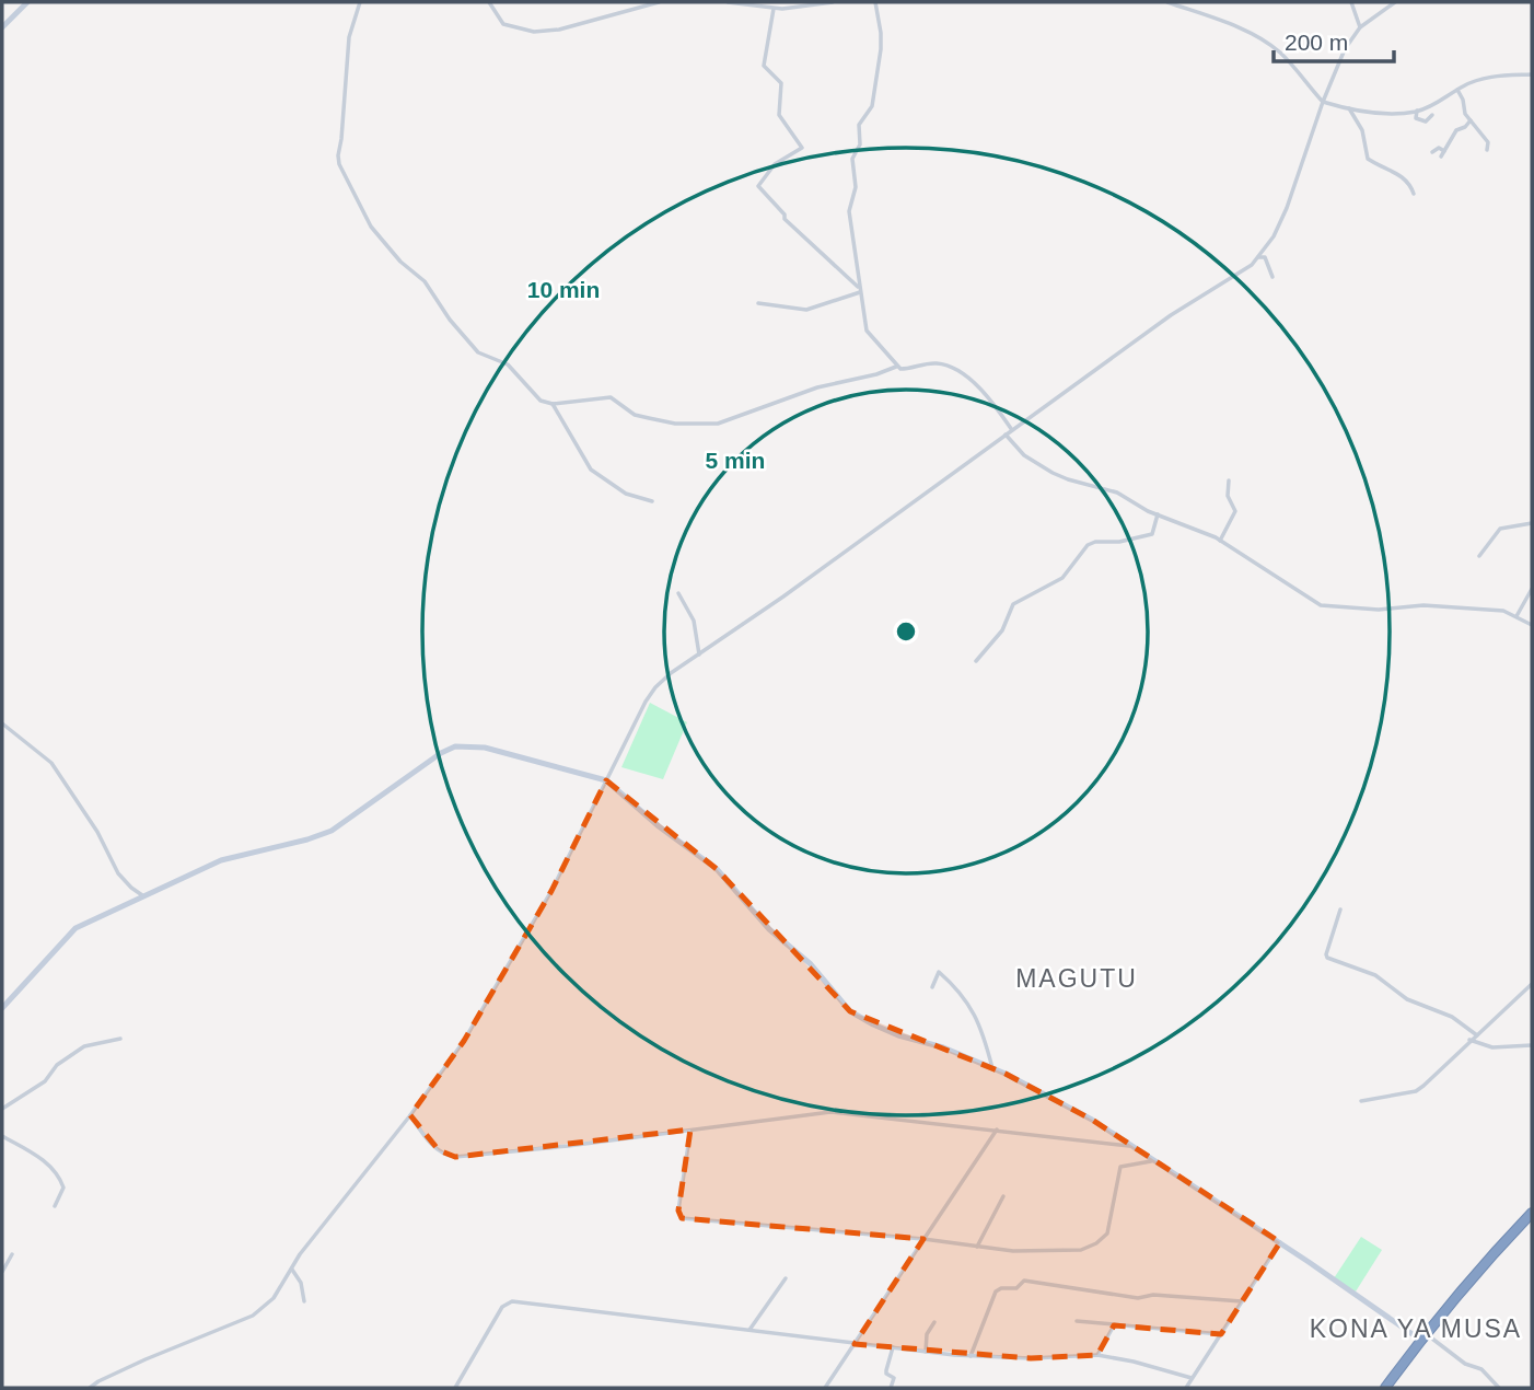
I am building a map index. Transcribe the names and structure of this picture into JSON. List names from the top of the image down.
{
  "districts": ["MAGUTU", "KONA YA MUSA"],
  "scale_bar": "200 m",
  "rings": ["10 min", "5 min"]
}
